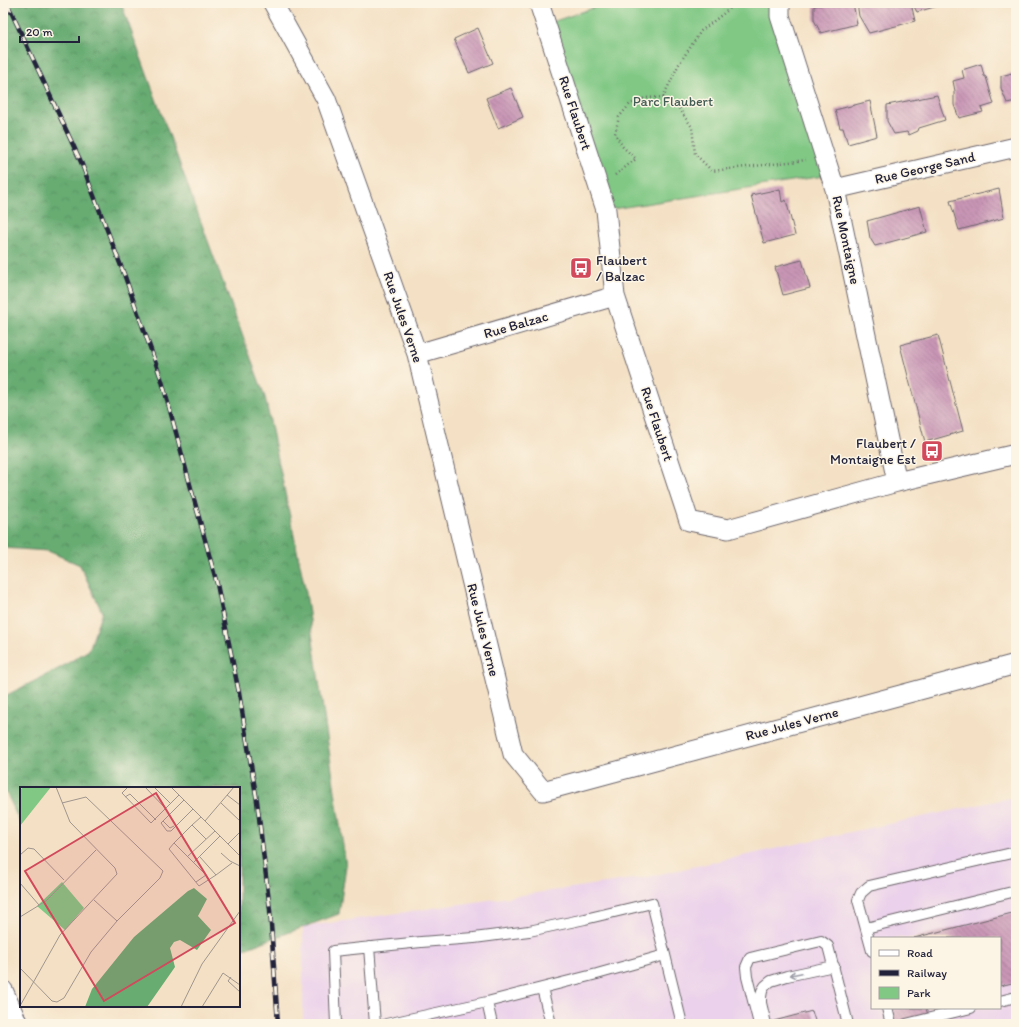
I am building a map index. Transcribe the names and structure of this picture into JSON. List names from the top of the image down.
{
  "streets": {
    "street": [
      "Rue Flaubert",
      "Rue George Sand",
      "Rue Montaigne",
      "Rue Jules Verne",
      "Rue Balzac"
    ]
  },
  "crossings": [
    ["Rue Flaubert", "Rue Montaigne"],
    ["Rue Flaubert", "Rue Balzac"],
    ["Rue George Sand", "Rue Montaigne"],
    ["Rue Jules Verne", "Rue Balzac"]
  ],
  "parks": ["Parc Flaubert"],
  "places": {
    "bus stop": ["Flaubert / Balzac", "Flaubert / Montaigne Est"]
  },
  "legend": ["Road", "Railway", "Park"],
  "scale_bar": "20 m"
}
